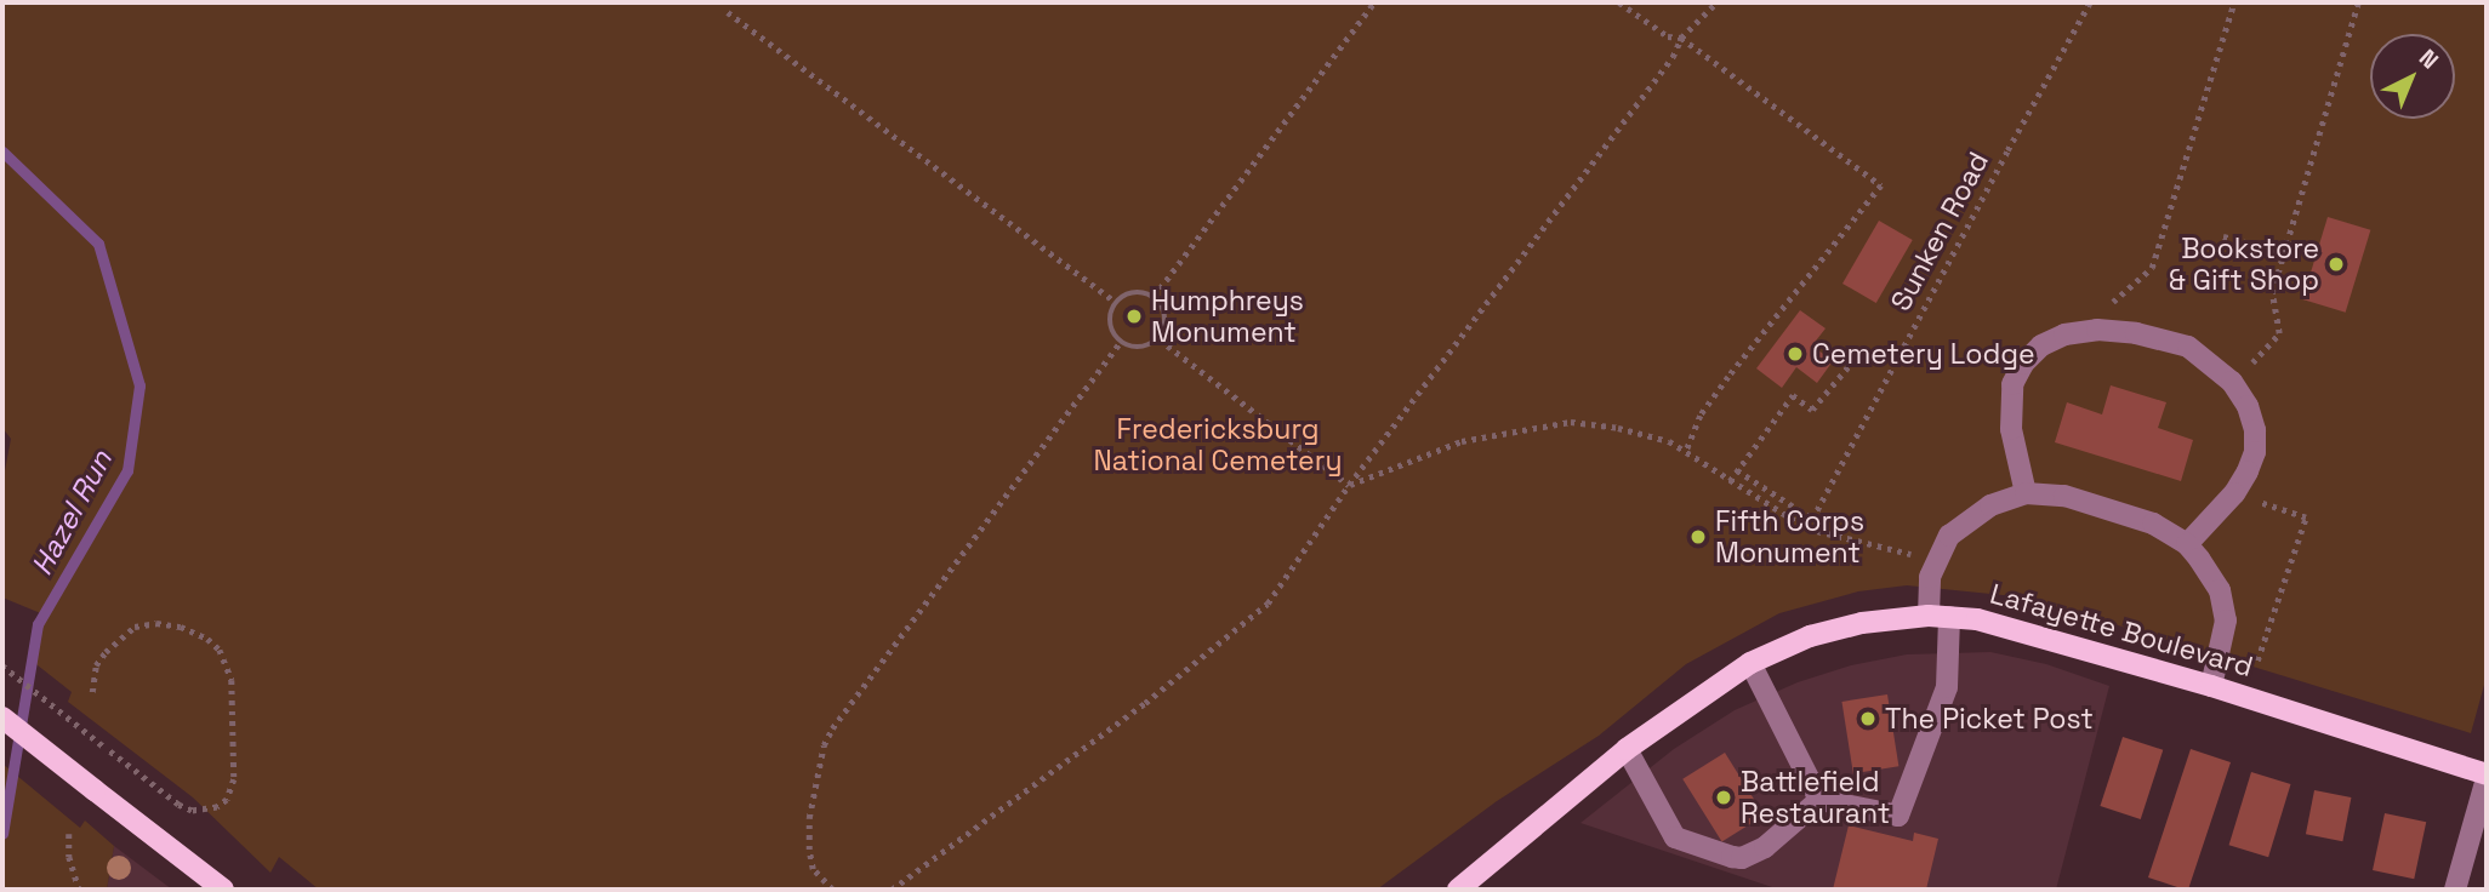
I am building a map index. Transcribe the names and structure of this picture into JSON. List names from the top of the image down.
{
  "streets": {
    "main road": ["Lafayette Boulevard"],
    "path": ["Sunken Road"]
  },
  "water": ["Hazel Run"],
  "parks": ["Fredericksburg National Cemetery"],
  "places": [
    "Bookstore & Gift Shop",
    "Humphreys Monument",
    "Cemetery Lodge",
    "Fifth Corps Monument",
    "The Picket Post",
    "Battlefield Restaurant"
  ],
  "north": "top right"
}
